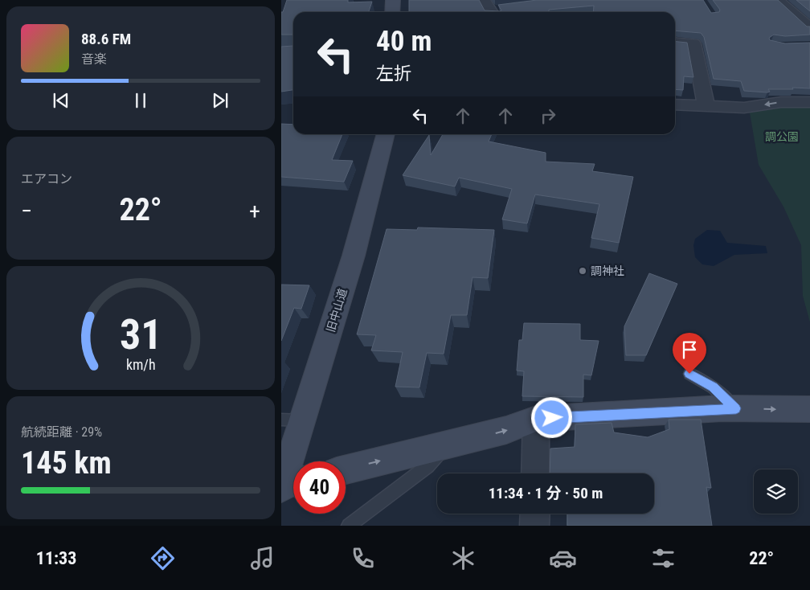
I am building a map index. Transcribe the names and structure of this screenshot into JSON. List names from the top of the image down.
{
  "streets": {
    "main road": ["旧中山道"]
  },
  "parks": ["調公園"],
  "places": ["調神社"],
  "page": {
    "turn": ["40 m", "左折"],
    "song": ["88.6 FM", "音楽"],
    "tile": [
      "エアコン",
      ["航続距離 · 29%", "145 km"]
    ],
    "heat": ["−", "22°", "+"],
    "limit": "40",
    "trip": "11:34 · 1 分 · 50 m",
    "tabs": ["11:33", "22°"],
    "gauge": ["31", "km/h"]
  }
}
